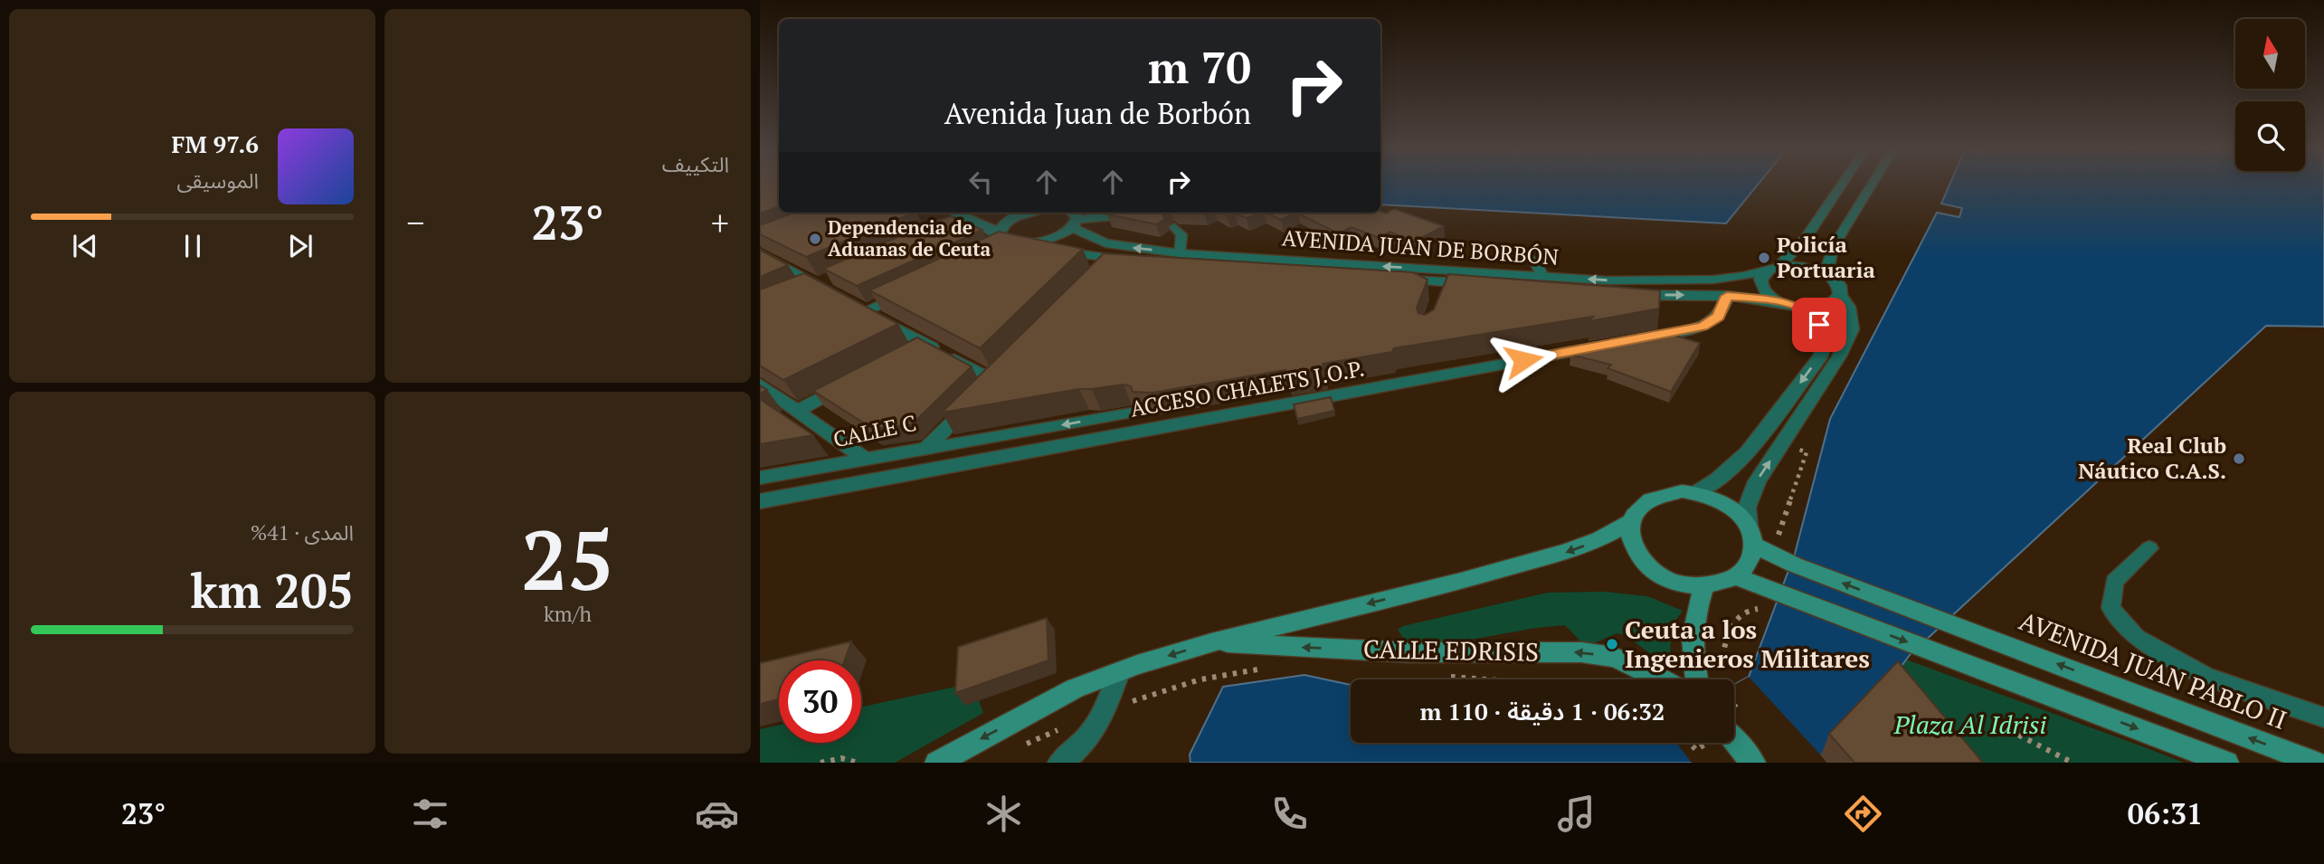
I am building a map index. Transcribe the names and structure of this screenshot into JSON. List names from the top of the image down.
{
  "streets": {
    "main road": ["CALLE EDRISIS", "AVENIDA JUAN PABLO II"],
    "street": ["AVENIDA JUAN DE BORBÓN", "ACCESO CHALETS J.O.P.", "CALLE C"]
  },
  "parks": ["Plaza Al Idrisi"],
  "places": [
    "Dependencia de Aduanas de Ceuta",
    "Policía Portuaria",
    "Real Club Náutico C.A.S.",
    "Ceuta a los Ingenieros Militares"
  ],
  "north": "top",
  "page": {
    "tile": [
      "التكييف",
      ["25", "km/h"],
      ["المدى · 41%", "205 km"]
    ],
    "turn": ["70 m", "Avenida Juan de Borbón"],
    "song": ["97.6 FM", "الموسيقى"],
    "heat": ["−", "23°", "+"],
    "limit": "30",
    "trip": "06:32 · 1 دقيقة · 110 m",
    "tabs": ["06:31", "23°"]
  }
}
